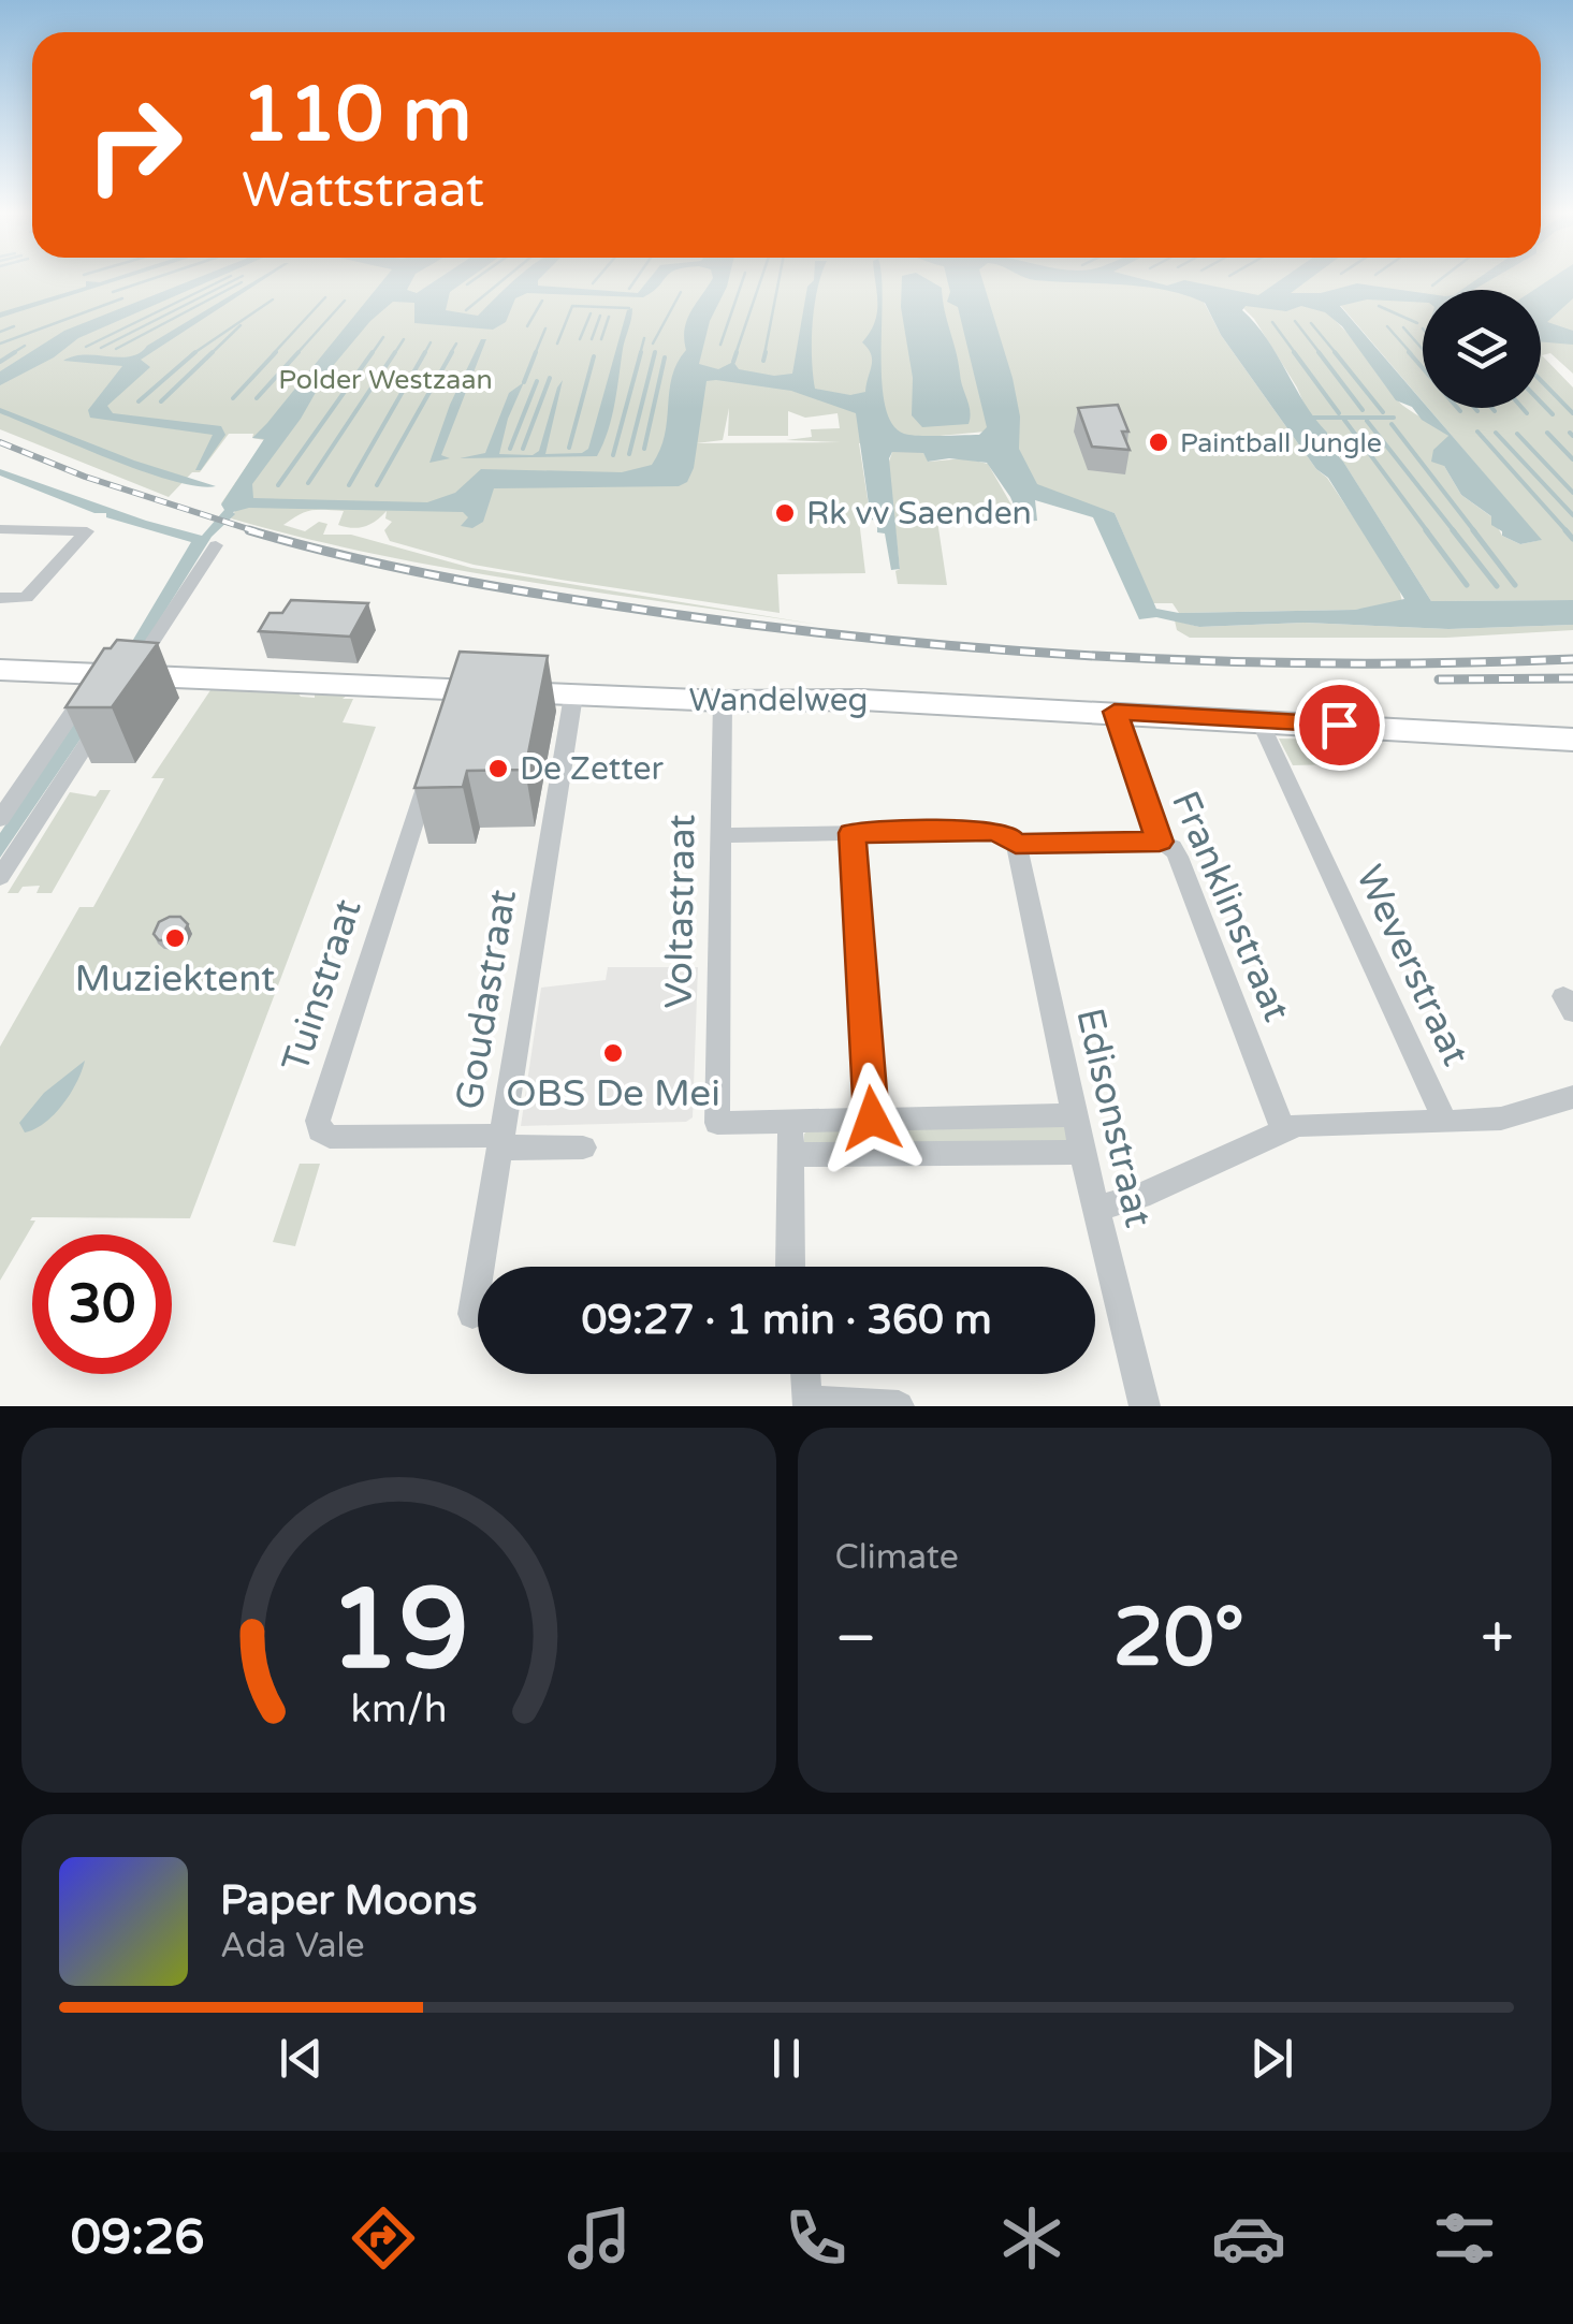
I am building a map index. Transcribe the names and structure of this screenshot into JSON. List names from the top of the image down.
{
  "streets": {
    "main road": ["Wandelweg"],
    "street": [
      "Franklinstraat",
      "Voltastraat",
      "Weverstraat",
      "Tuinstraat",
      "Goudastraat",
      "Edisonstraat"
    ]
  },
  "crossings": [
    ["Wandelweg", "Franklinstraat"],
    ["Wandelweg", "Voltastraat"],
    ["Wandelweg", "Weverstraat"],
    ["Wandelweg", "Goudastraat"],
    ["Tuinstraat", "Goudastraat"]
  ],
  "parks": ["Polder Westzaan"],
  "places": [
    "Paintball Jungle",
    "Rk vv Saenden",
    "De Zetter",
    "Muziektent",
    "OBS De Mei"
  ],
  "page": {
    "turn": ["110 m", "Wattstraat"],
    "limit": "30",
    "trip": "09:27 · 1 min · 360 m",
    "tile": "Climate",
    "heat": ["−", "20°", "+"],
    "song": ["Paper Moons", "Ada Vale"],
    "tabs": "09:26",
    "gauge": ["19", "km/h"]
  }
}
